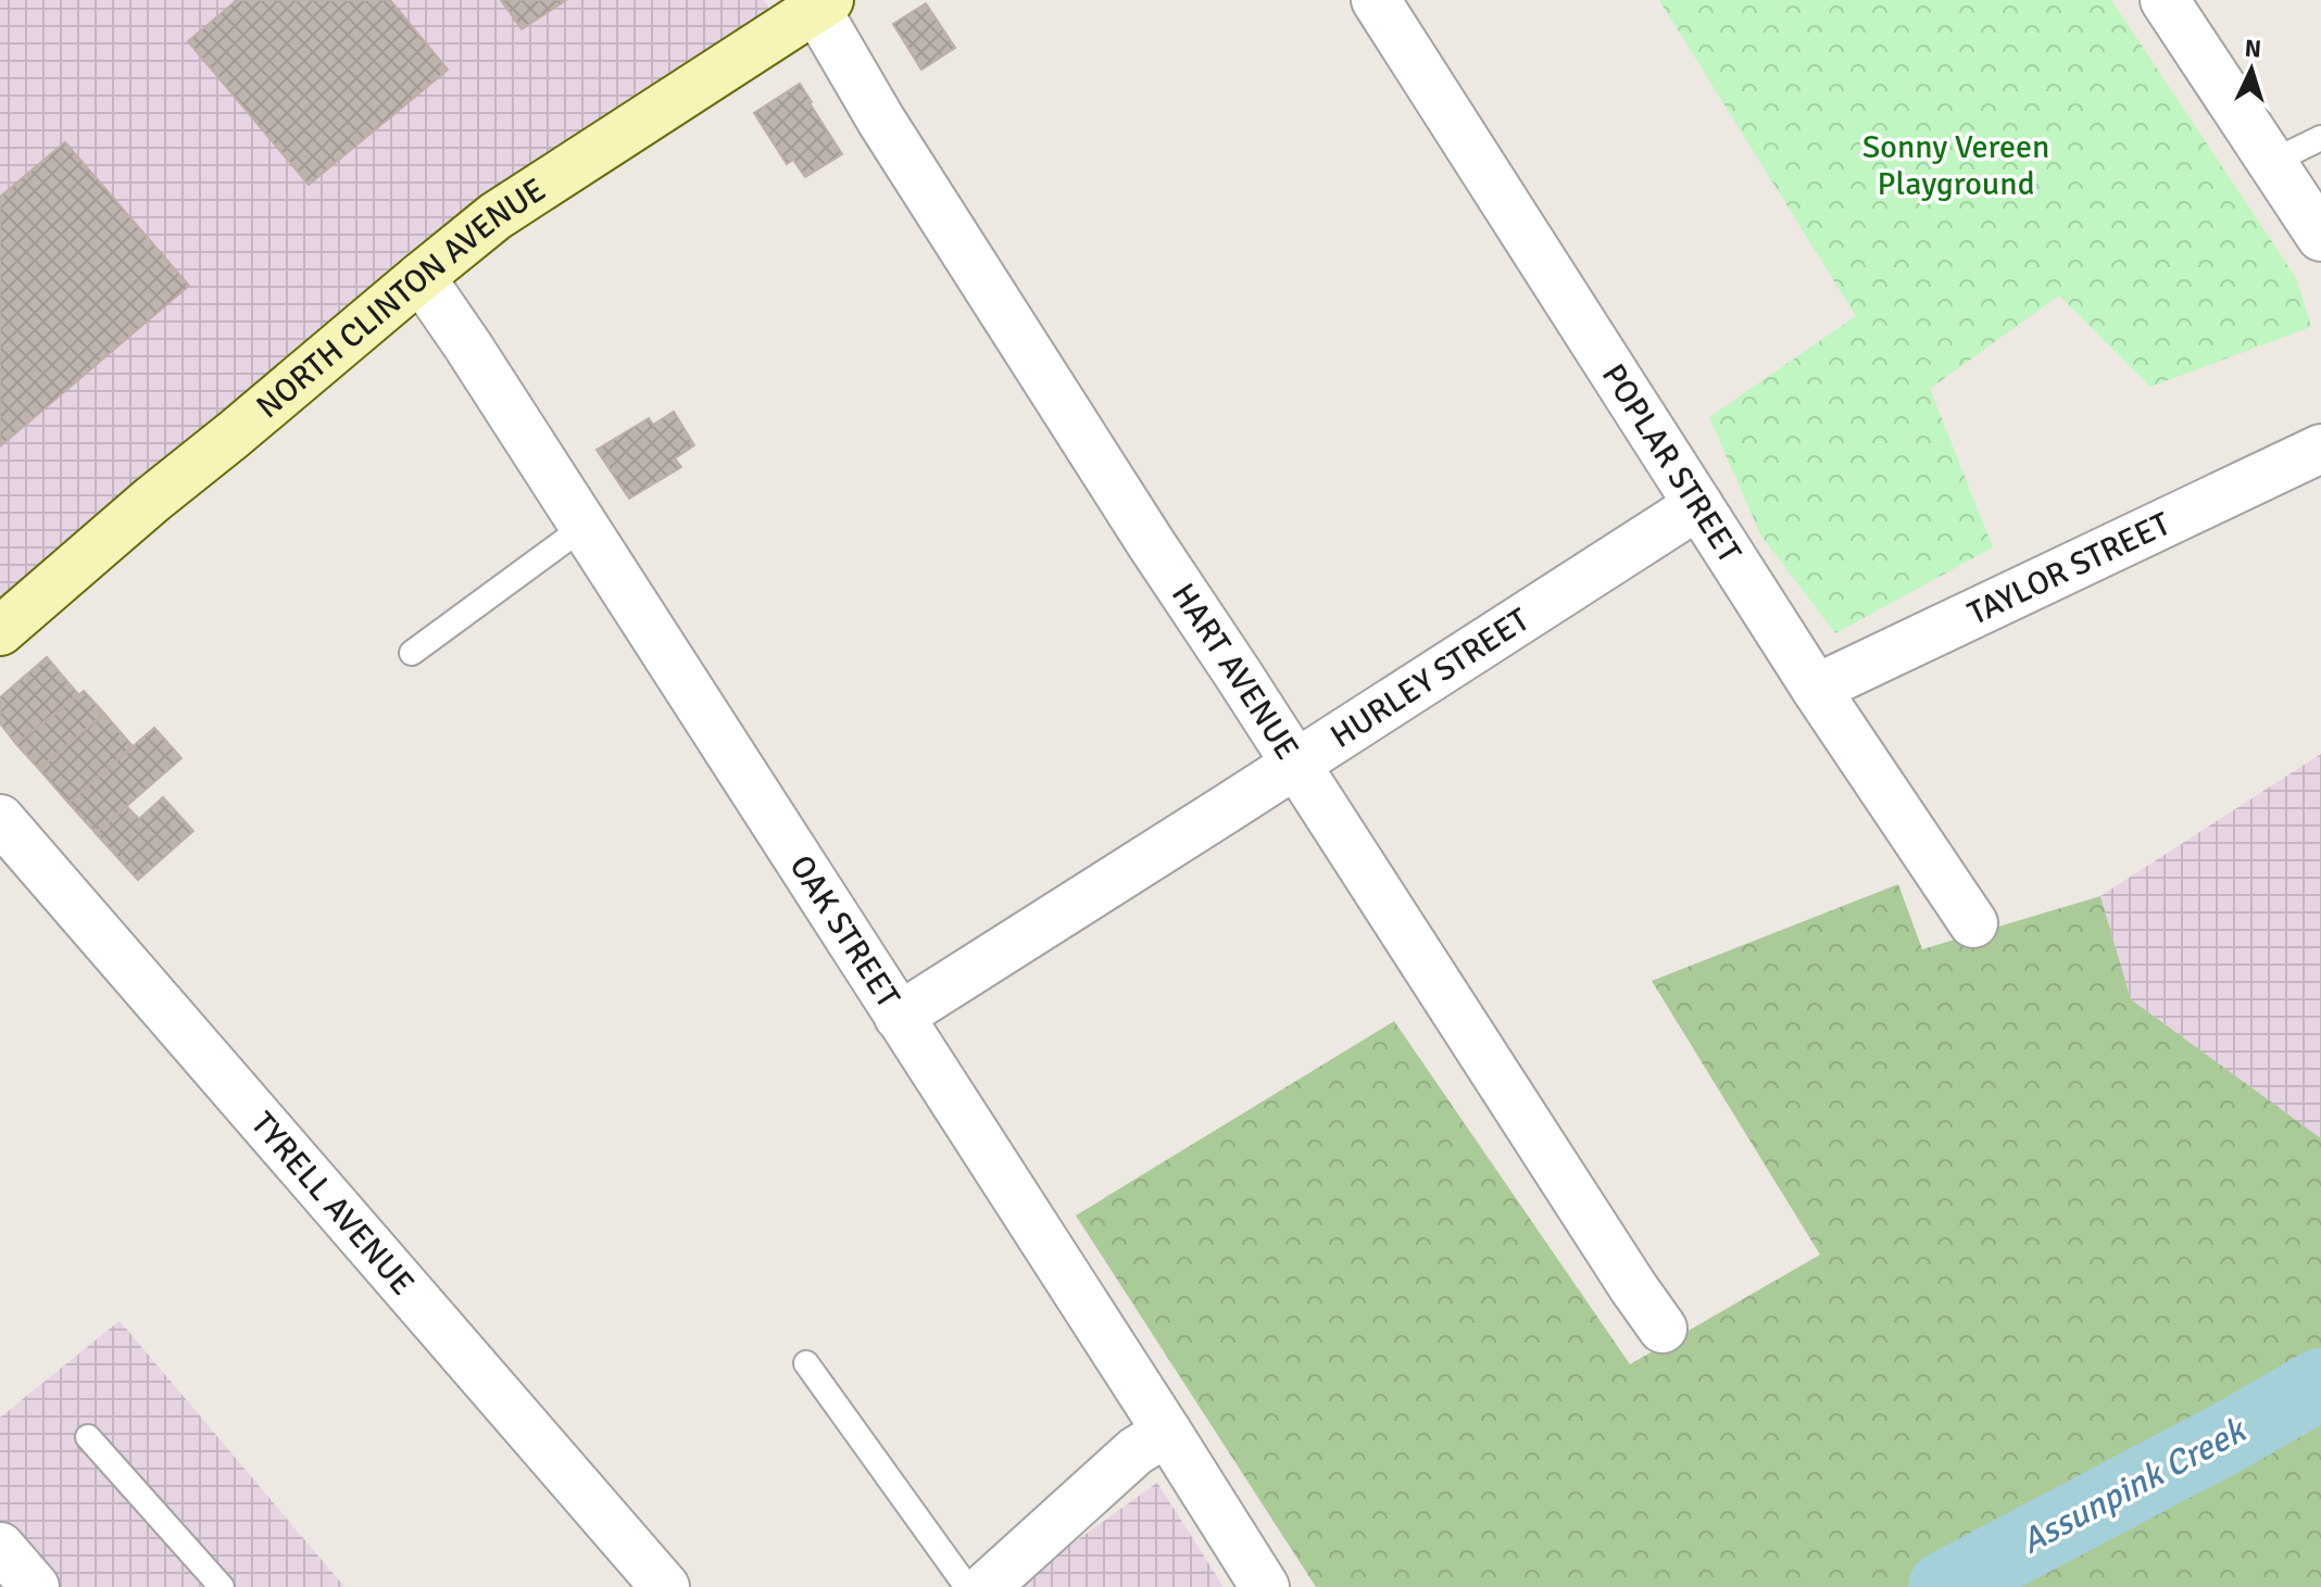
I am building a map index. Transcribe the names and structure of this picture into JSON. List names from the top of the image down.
{
  "streets": {
    "street": [
      "NORTH CLINTON AVENUE",
      "POPLAR STREET",
      "TAYLOR STREET",
      "HART AVENUE",
      "HURLEY STREET",
      "OAK STREET",
      "TYRELL AVENUE"
    ]
  },
  "crossings": [
    ["NORTH CLINTON AVENUE", "HART AVENUE"],
    ["NORTH CLINTON AVENUE", "OAK STREET"],
    ["POPLAR STREET", "TAYLOR STREET"],
    ["POPLAR STREET", "HURLEY STREET"],
    ["HART AVENUE", "HURLEY STREET"],
    ["HURLEY STREET", "OAK STREET"]
  ],
  "water": ["Assunpink Creek"],
  "parks": ["Sonny Vereen Playground"],
  "north": "top"
}
